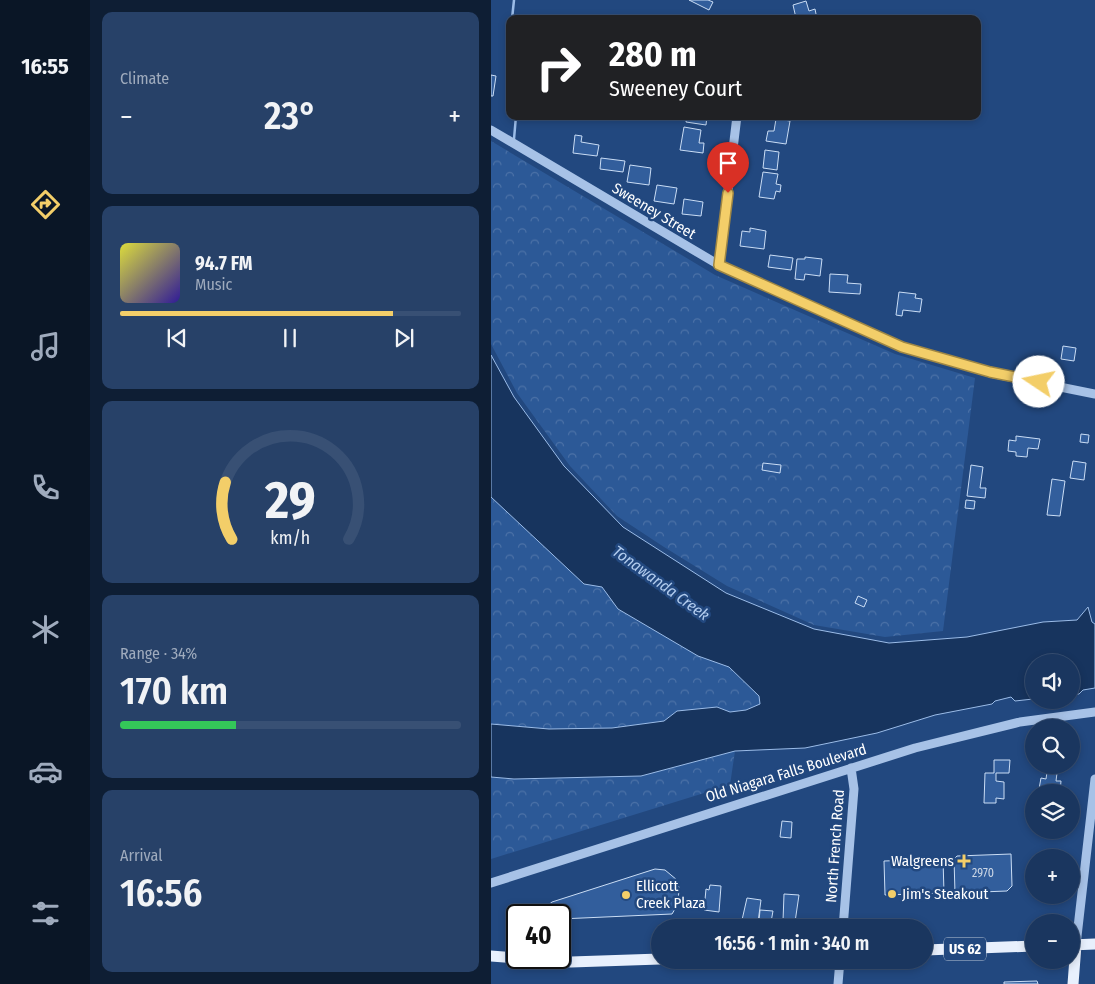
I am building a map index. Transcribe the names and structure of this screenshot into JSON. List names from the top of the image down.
{
  "streets": {
    "main road": ["US 62"],
    "street": ["Sweeney Street", "Old Niagara Falls Boulevard", "North French Road"]
  },
  "crossings": [
    ["Old Niagara Falls Boulevard", "North French Road"]
  ],
  "water": ["Tonawanda Creek"],
  "places": {
    "health": ["Walgreens"],
    "other": ["Jim's Steakout", "Ellicott Creek Plaza"]
  },
  "house_numbers": ["2970"],
  "page": {
    "tabs": "16:55",
    "tile": [
      "Climate",
      ["Range · 34%", "170 km"],
      ["Arrival", "16:56"]
    ],
    "turn": ["280 m", "Sweeney Court"],
    "heat": ["−", "23°", "+"],
    "song": ["94.7 FM", "Music"],
    "map_buttons": ["+", "−"],
    "limit": "40",
    "trip": "16:56 · 1 min · 340 m",
    "gauge": ["29", "km/h"]
  }
}
